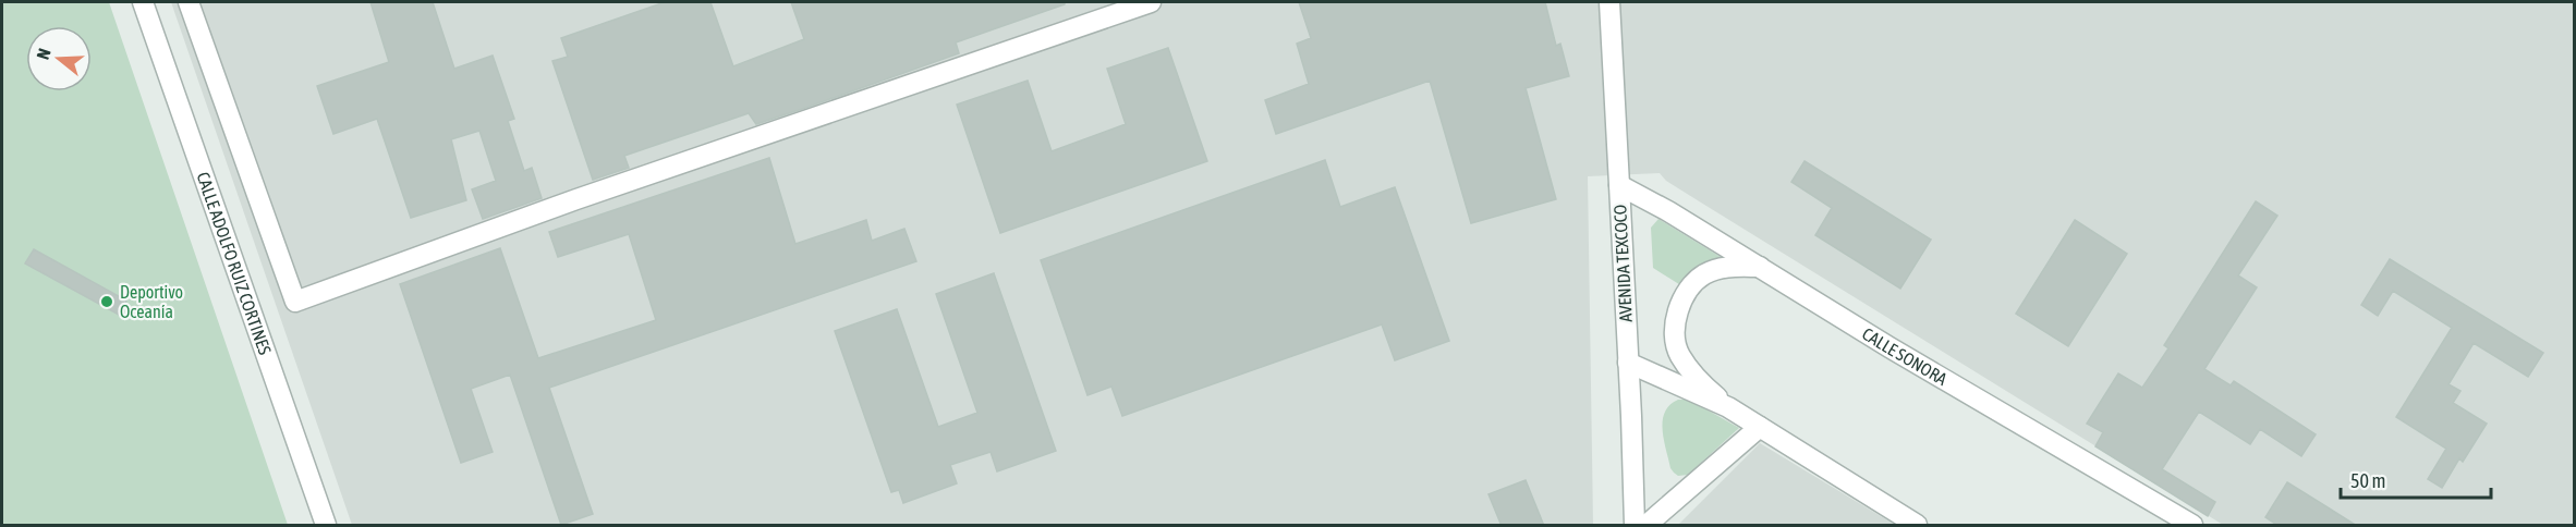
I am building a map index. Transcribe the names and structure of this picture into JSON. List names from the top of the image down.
{
  "streets": {
    "street": ["CALLE ADOLFO RUIZ CORTINES", "AVENIDA TEXCOCO", "CALLE SONORA"]
  },
  "crossings": [
    ["AVENIDA TEXCOCO", "CALLE SONORA"]
  ],
  "places": ["Deportivo Oceanía"],
  "scale_bar": "50 m",
  "north": "left"
}
